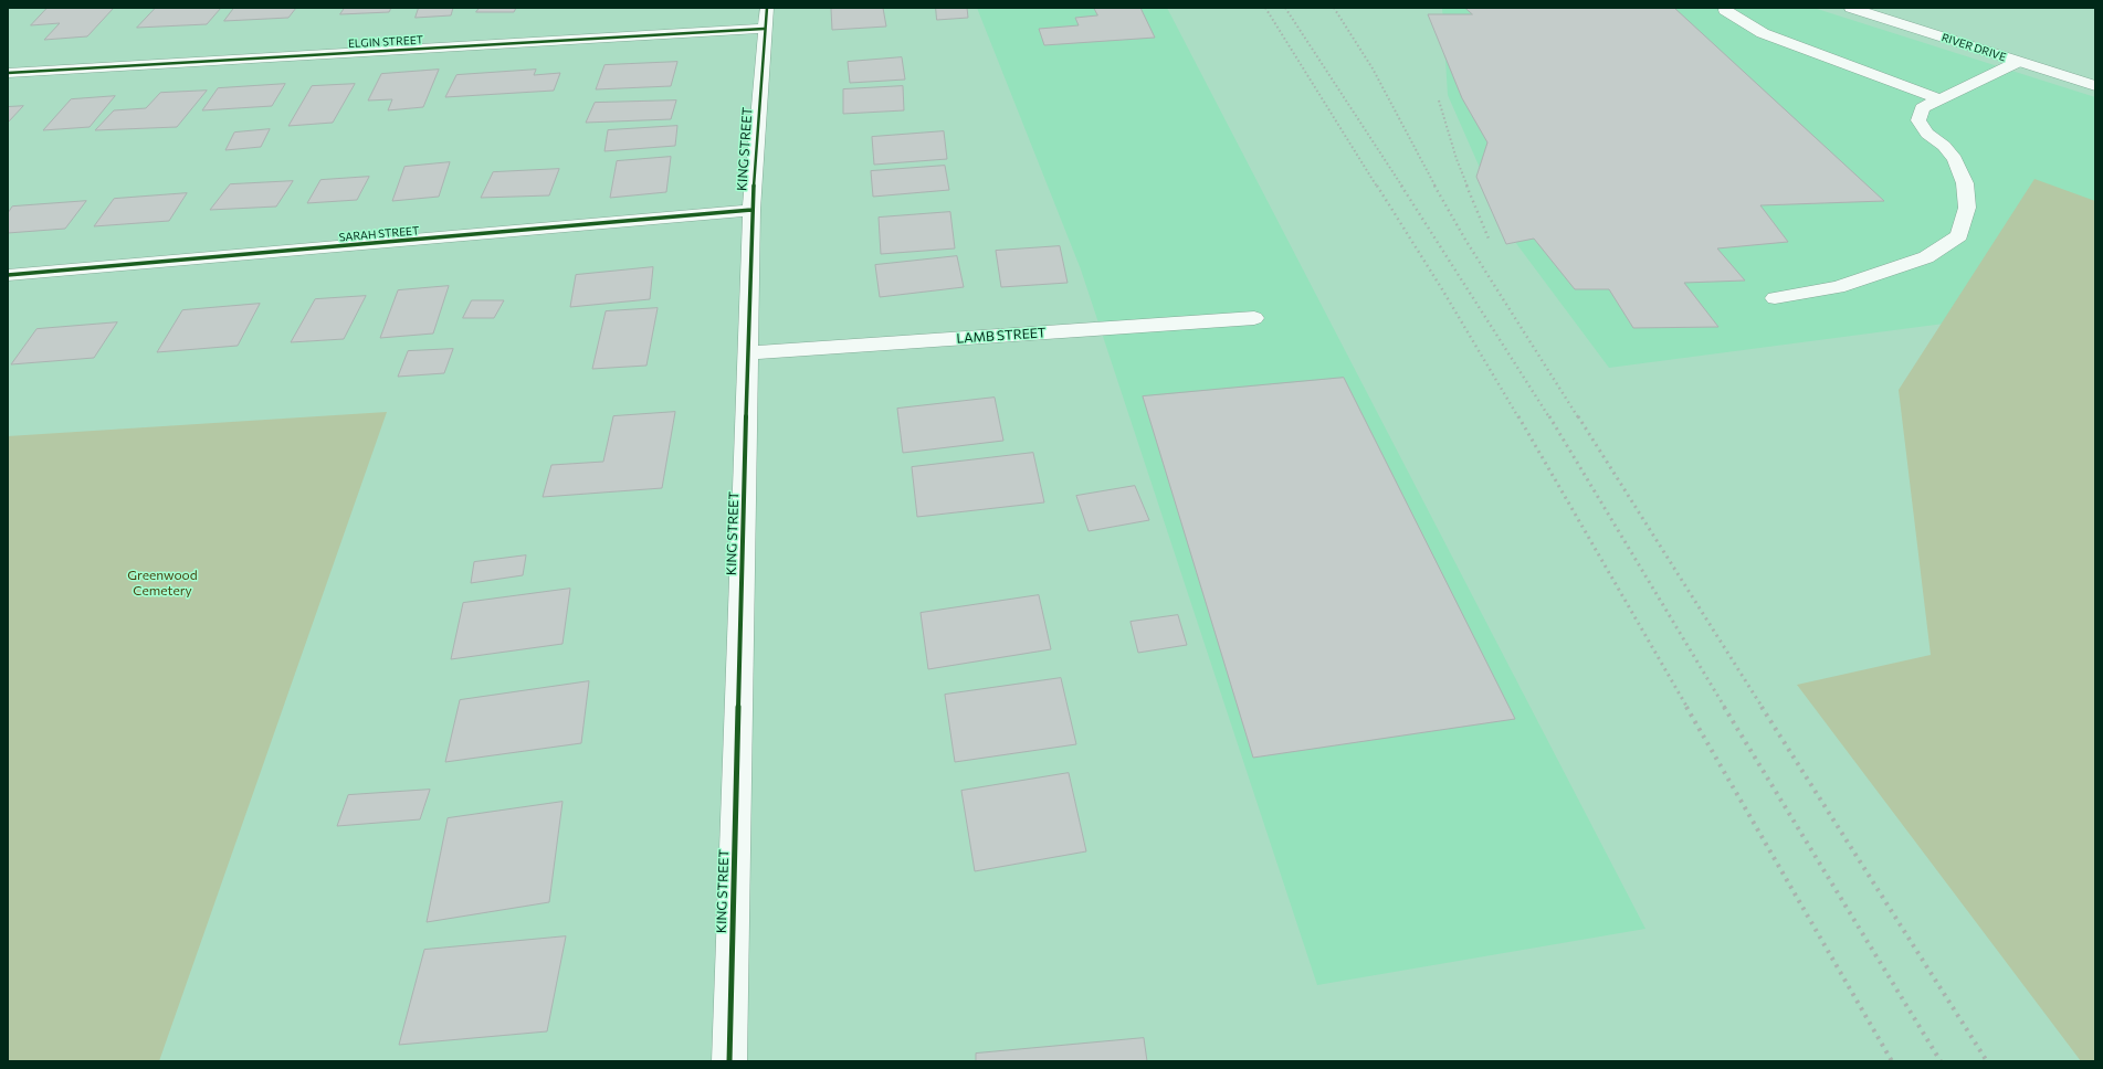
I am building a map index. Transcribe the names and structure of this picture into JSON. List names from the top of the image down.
{
  "streets": {
    "street": [
      "ELGIN STREET",
      "RIVER DRIVE",
      "KING STREET",
      "SARAH STREET",
      "LAMB STREET"
    ]
  },
  "crossings": [
    ["ELGIN STREET", "KING STREET"],
    ["KING STREET", "SARAH STREET"],
    ["KING STREET", "LAMB STREET"]
  ],
  "parks": ["Greenwood Cemetery"]
}
